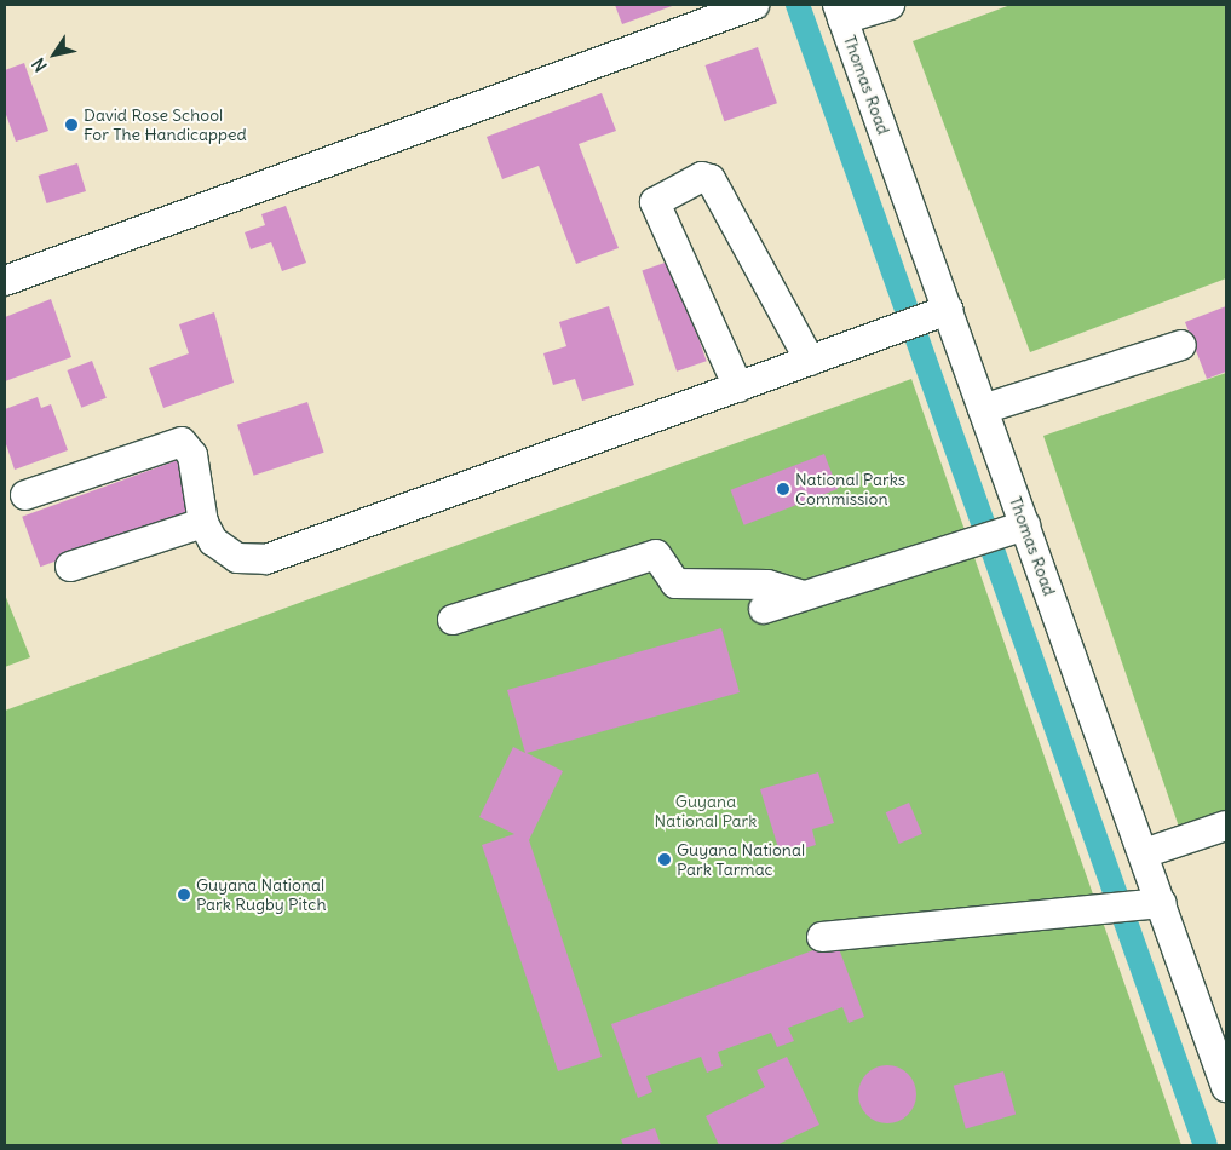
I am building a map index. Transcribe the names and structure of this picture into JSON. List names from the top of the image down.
{
  "streets": {
    "street": ["Thomas Road"]
  },
  "parks": ["Guyana National Park"],
  "places": [
    "David Rose School For The Handicapped",
    "National Parks Commission",
    "Guyana National Park Tarmac",
    "Guyana National Park Rugby Pitch"
  ],
  "north": "bottom left"
}
